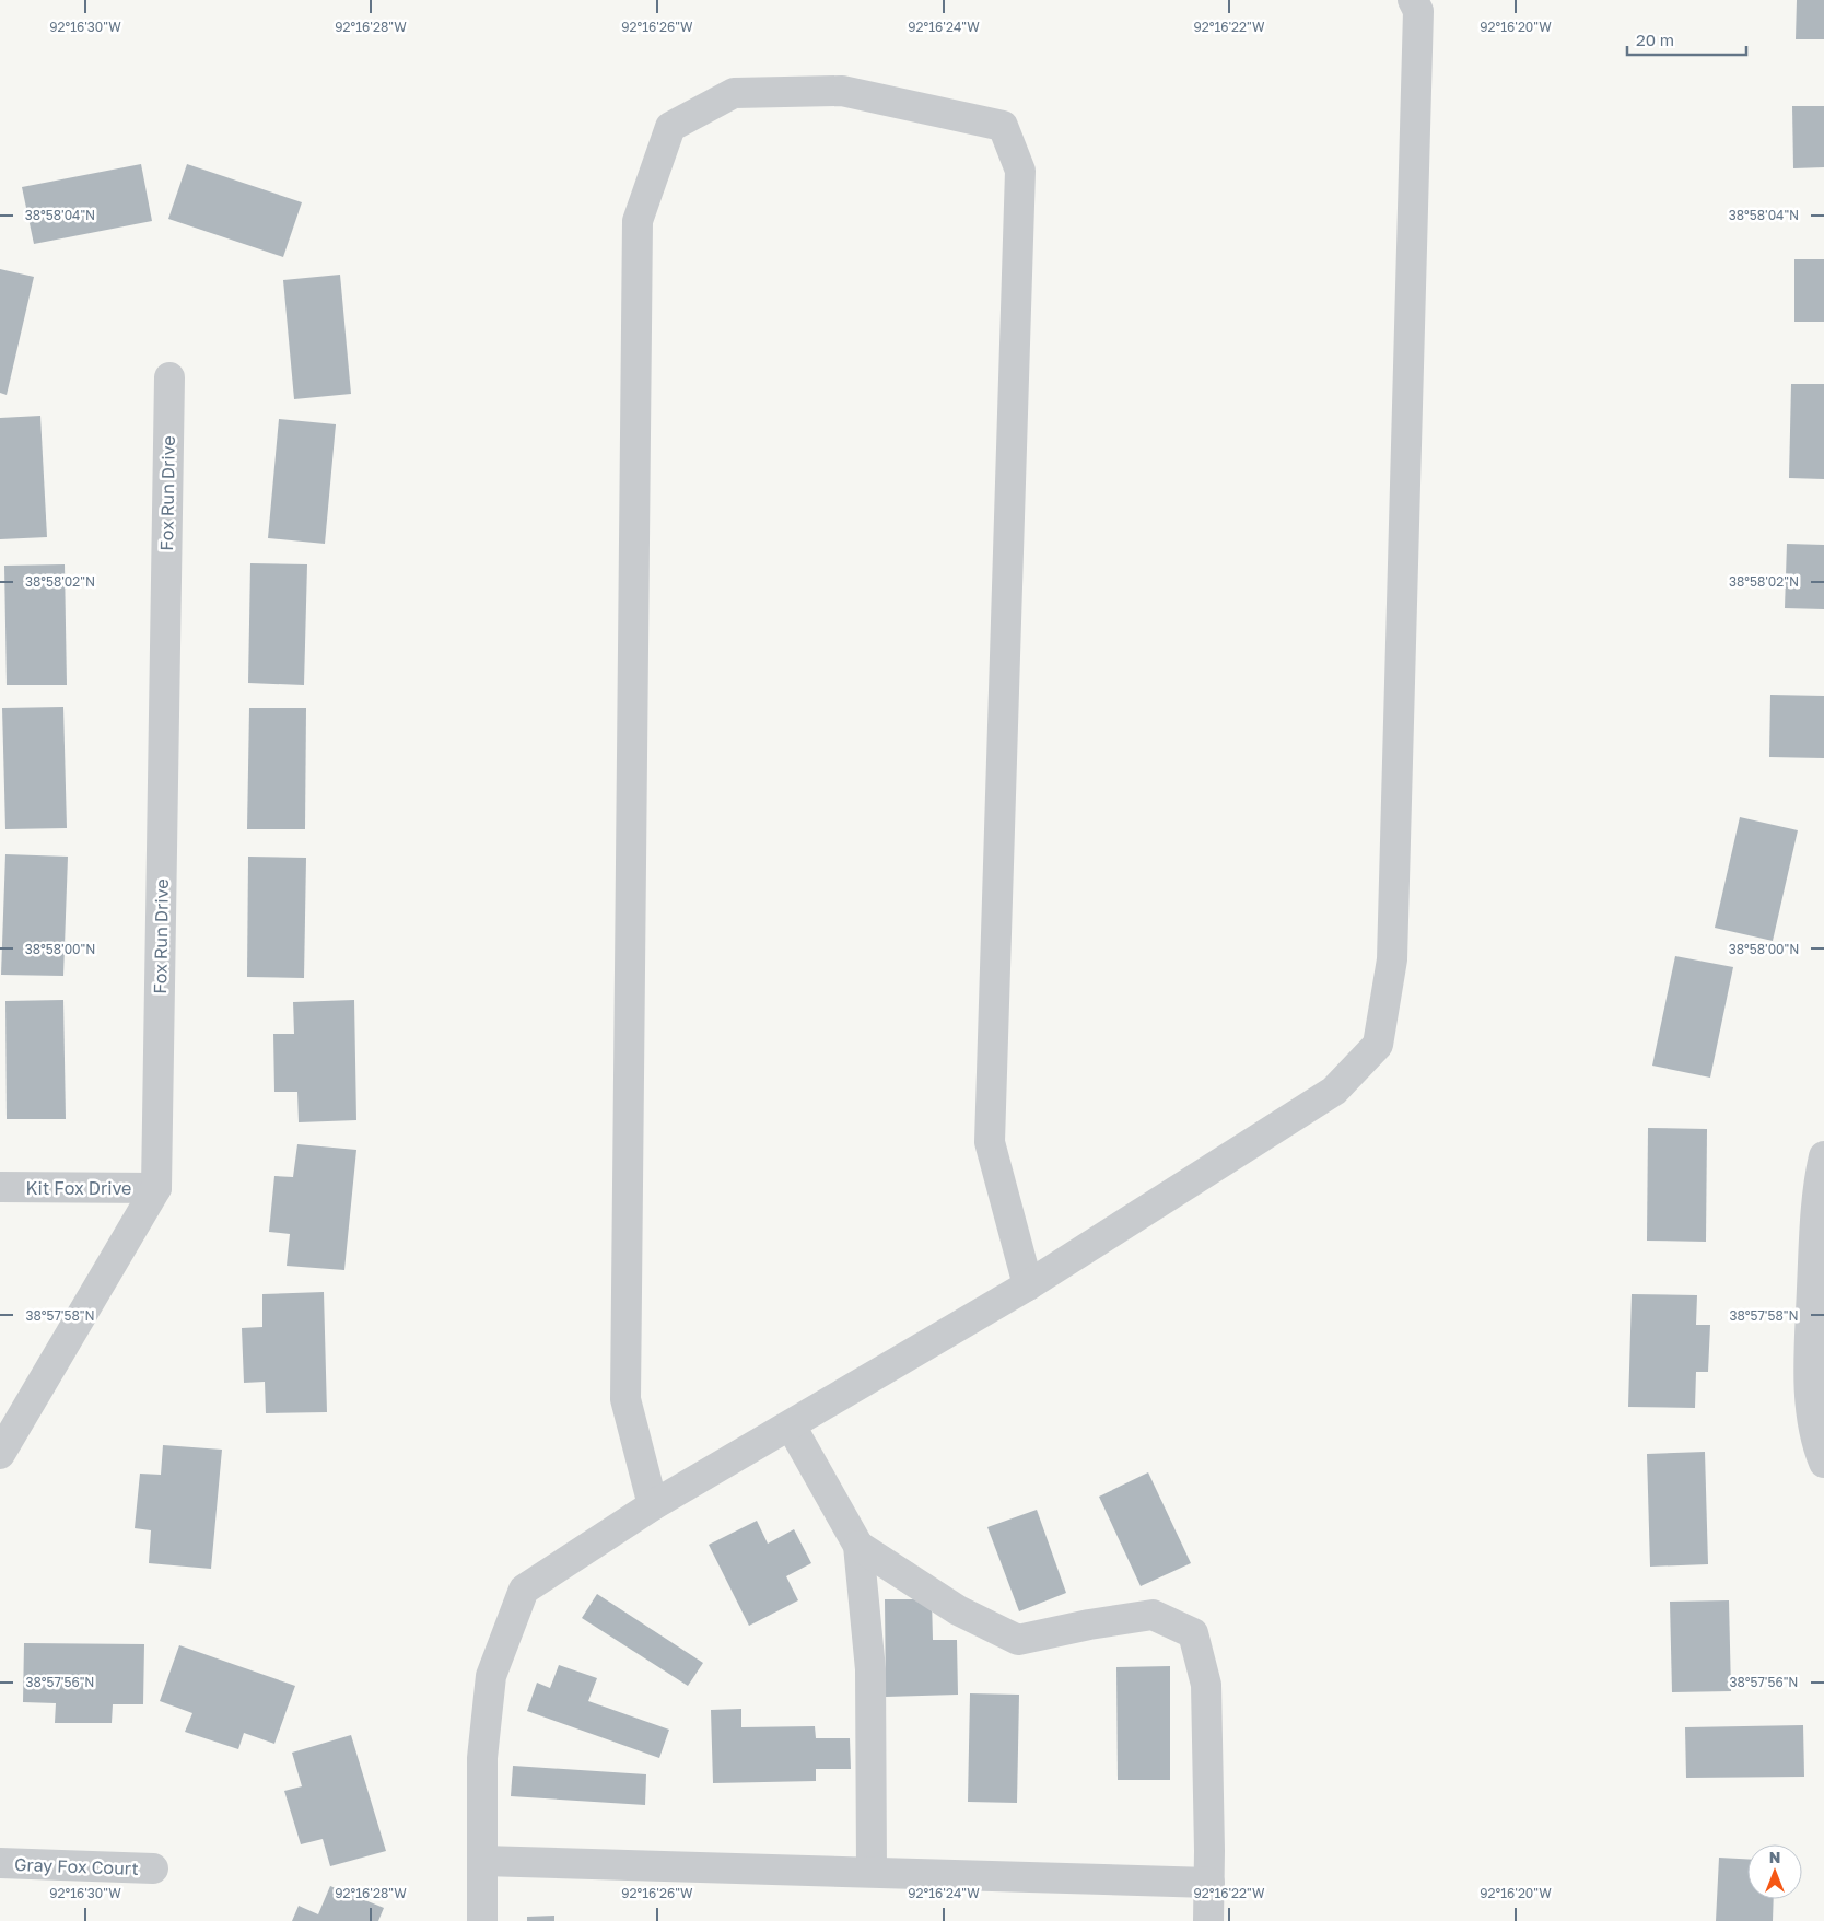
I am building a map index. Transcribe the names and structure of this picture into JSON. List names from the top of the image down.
{
  "streets": {
    "street": ["Fox Run Drive", "Kit Fox Drive", "Gray Fox Court"]
  },
  "crossings": [
    ["Fox Run Drive", "Kit Fox Drive"]
  ],
  "scale_bar": "20 m",
  "north": "top",
  "coordinates": [
    "92°16'30\"W",
    "92°16'28\"W",
    "92°16'26\"W",
    "92°16'24\"W",
    "92°16'22\"W",
    "92°16'20\"W",
    "38°58'04\"N",
    "38°58'02\"N",
    "38°58'00\"N",
    "38°57'58\"N",
    "38°57'56\"N"
  ]
}
